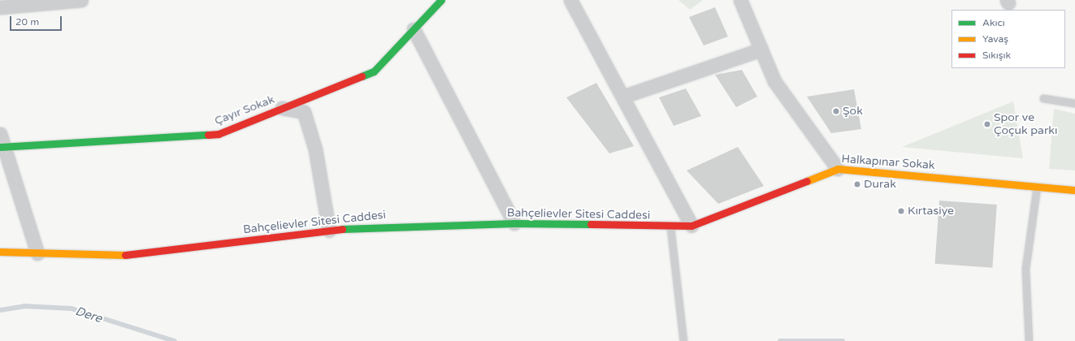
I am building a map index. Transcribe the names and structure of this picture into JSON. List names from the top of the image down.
{
  "streets": {
    "street": ["Çayır Sokak", "Halkapınar Sokak", "Bahçelievler Sitesi Caddesi"]
  },
  "crossings": [
    ["Halkapınar Sokak", "Bahçelievler Sitesi Caddesi"]
  ],
  "water": ["Dere"],
  "places": [
    "Şok",
    "Spor ve Çoçuk parkı",
    "Durak",
    "Kırtasiye"
  ],
  "legend": ["Akıcı", "Yavaş", "Sıkışık"],
  "scale_bar": "20 m"
}
